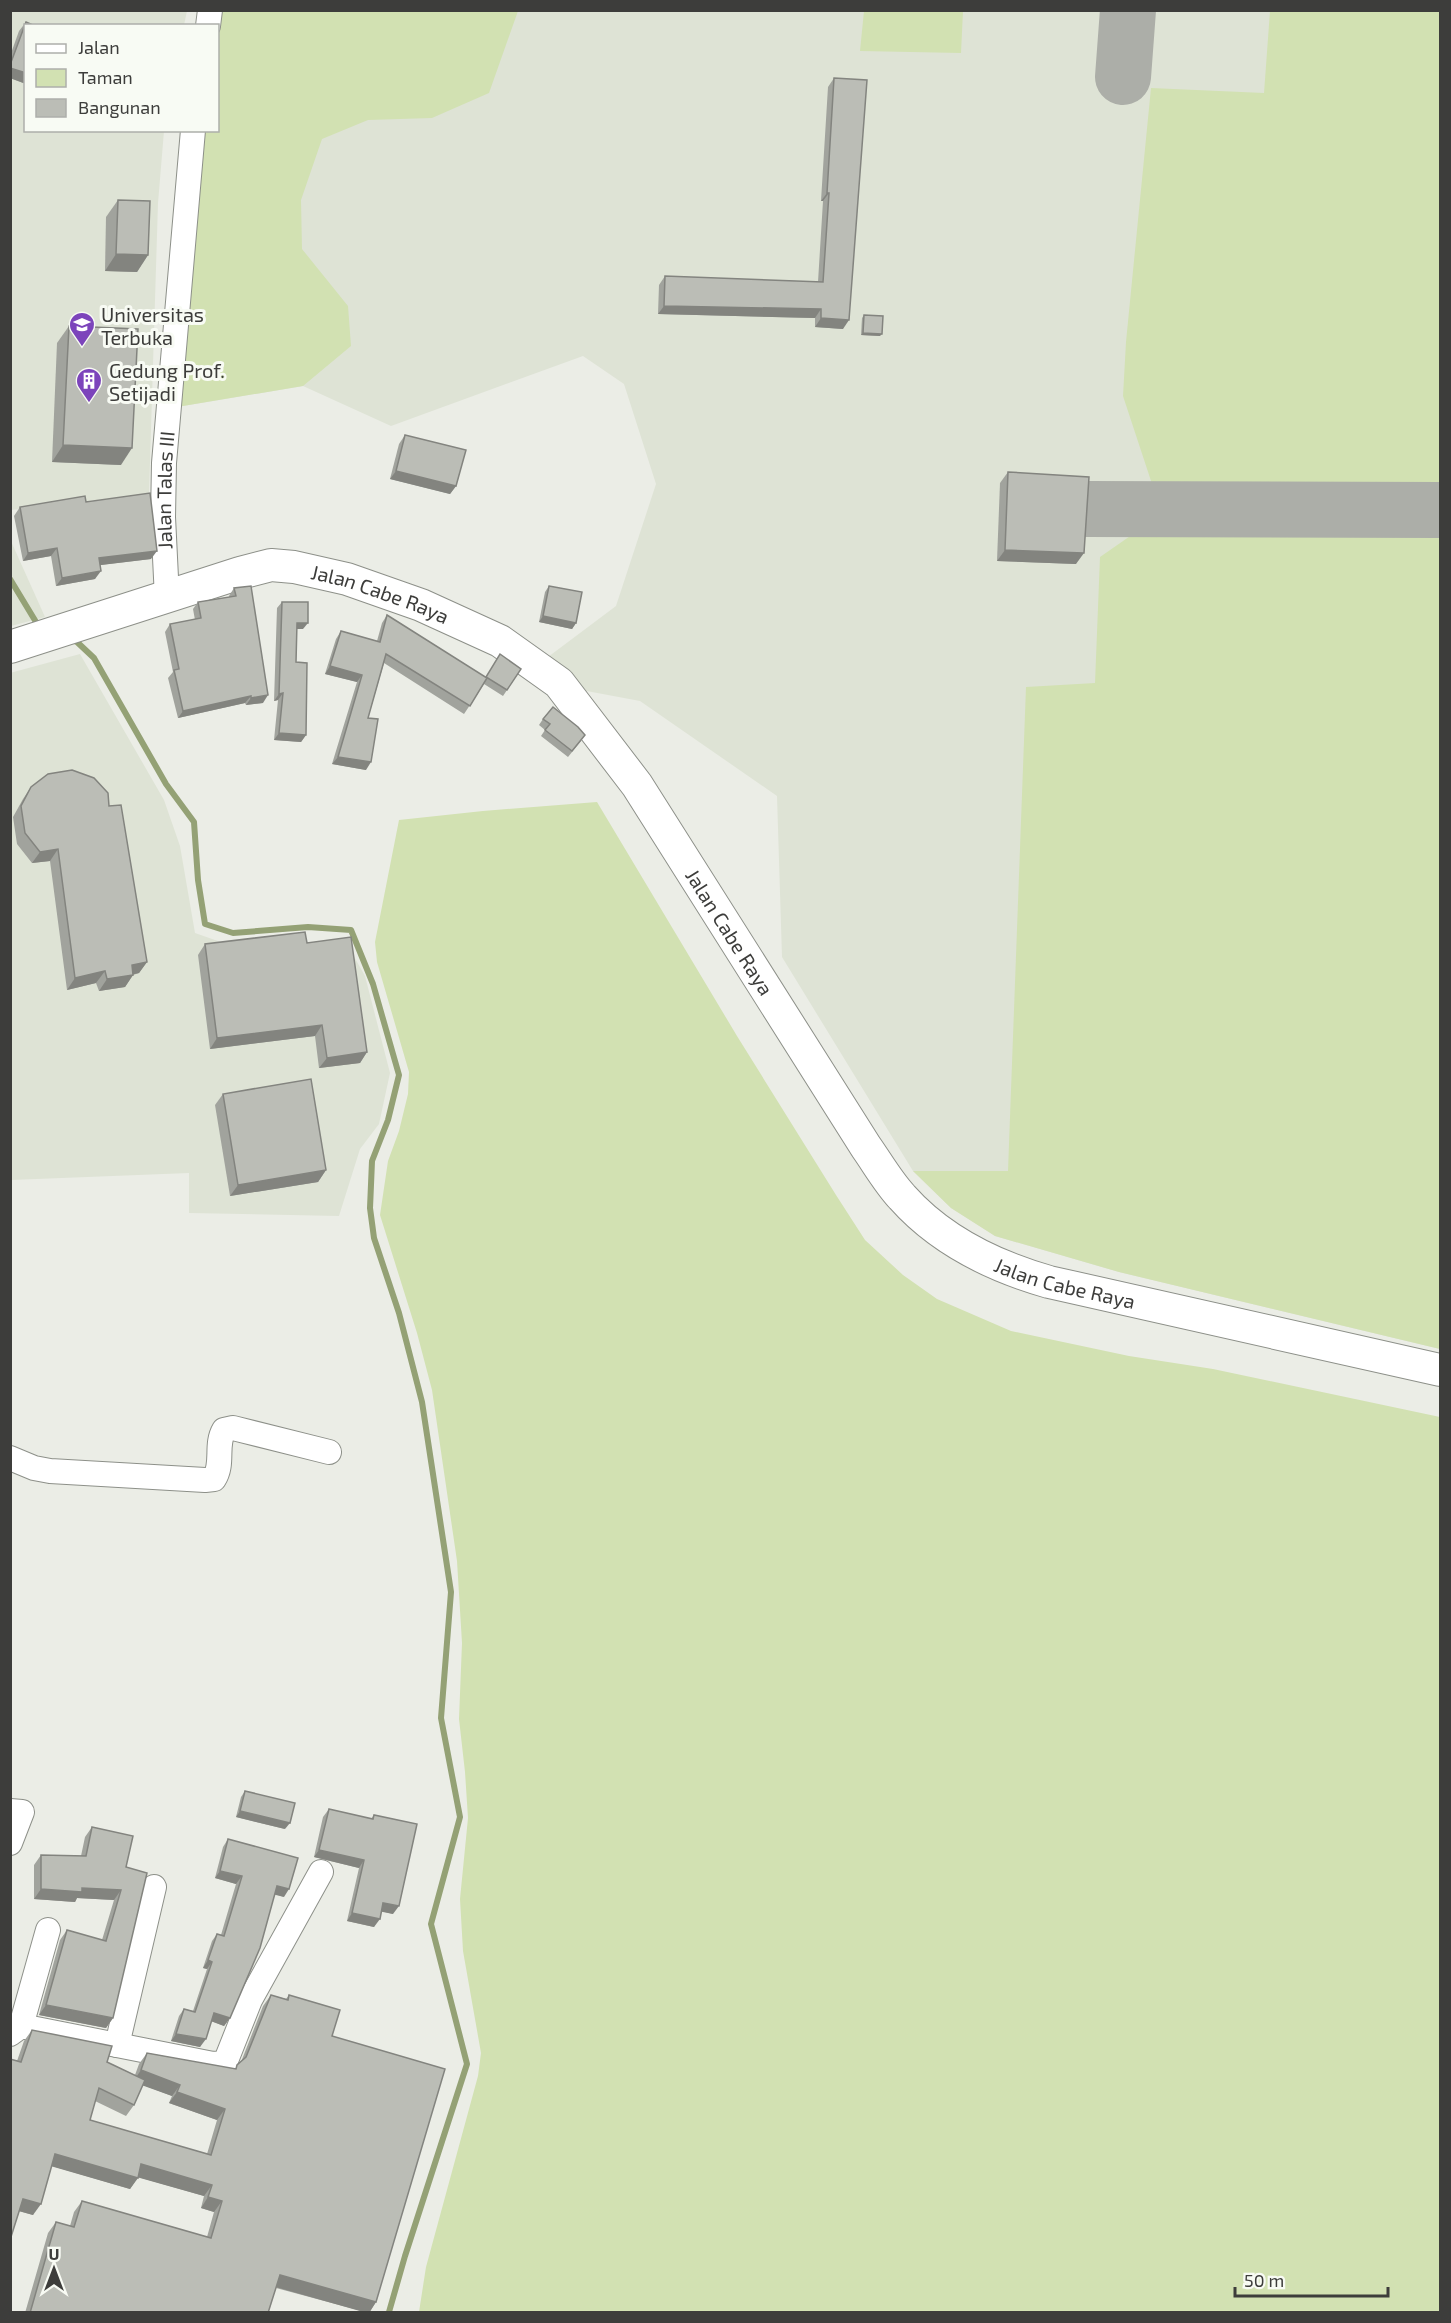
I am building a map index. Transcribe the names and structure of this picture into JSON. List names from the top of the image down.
{
  "streets": {
    "main road": ["Jalan Cabe Raya"],
    "street": ["Jalan Talas III"]
  },
  "crossings": [
    ["Jalan Talas III", "Jalan Cabe Raya"]
  ],
  "places": {
    "school or university": ["Universitas Terbuka"],
    "building": ["Gedung Prof. Setijadi"]
  },
  "legend": ["Jalan", "Taman", "Bangunan"],
  "scale_bar": "50 m",
  "north": "top"
}
